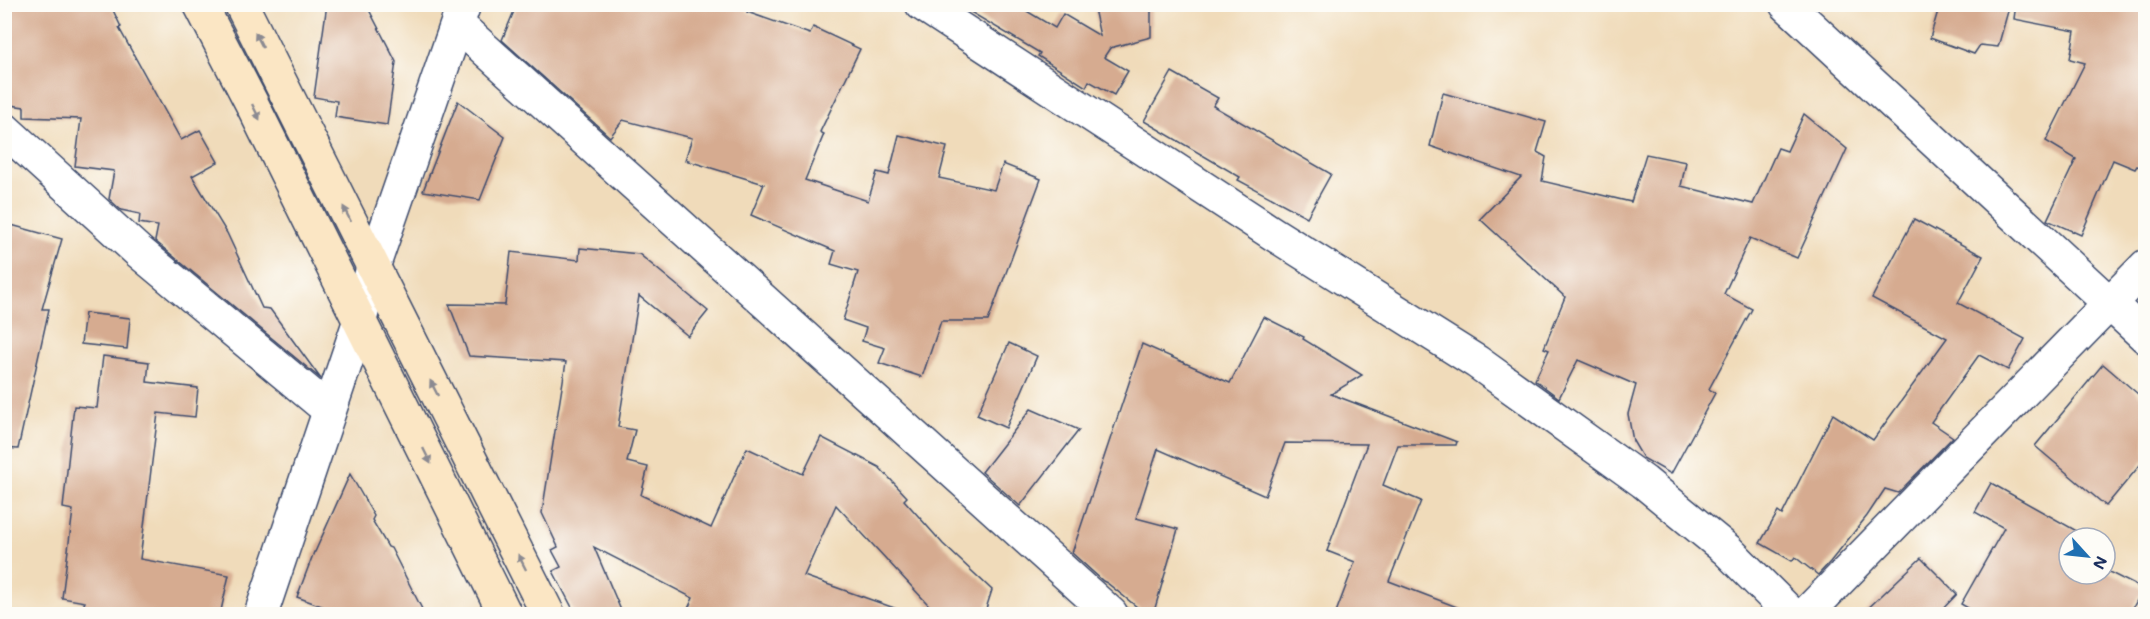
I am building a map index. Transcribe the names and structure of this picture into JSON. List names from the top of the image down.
{
  "north": "bottom right"
}
